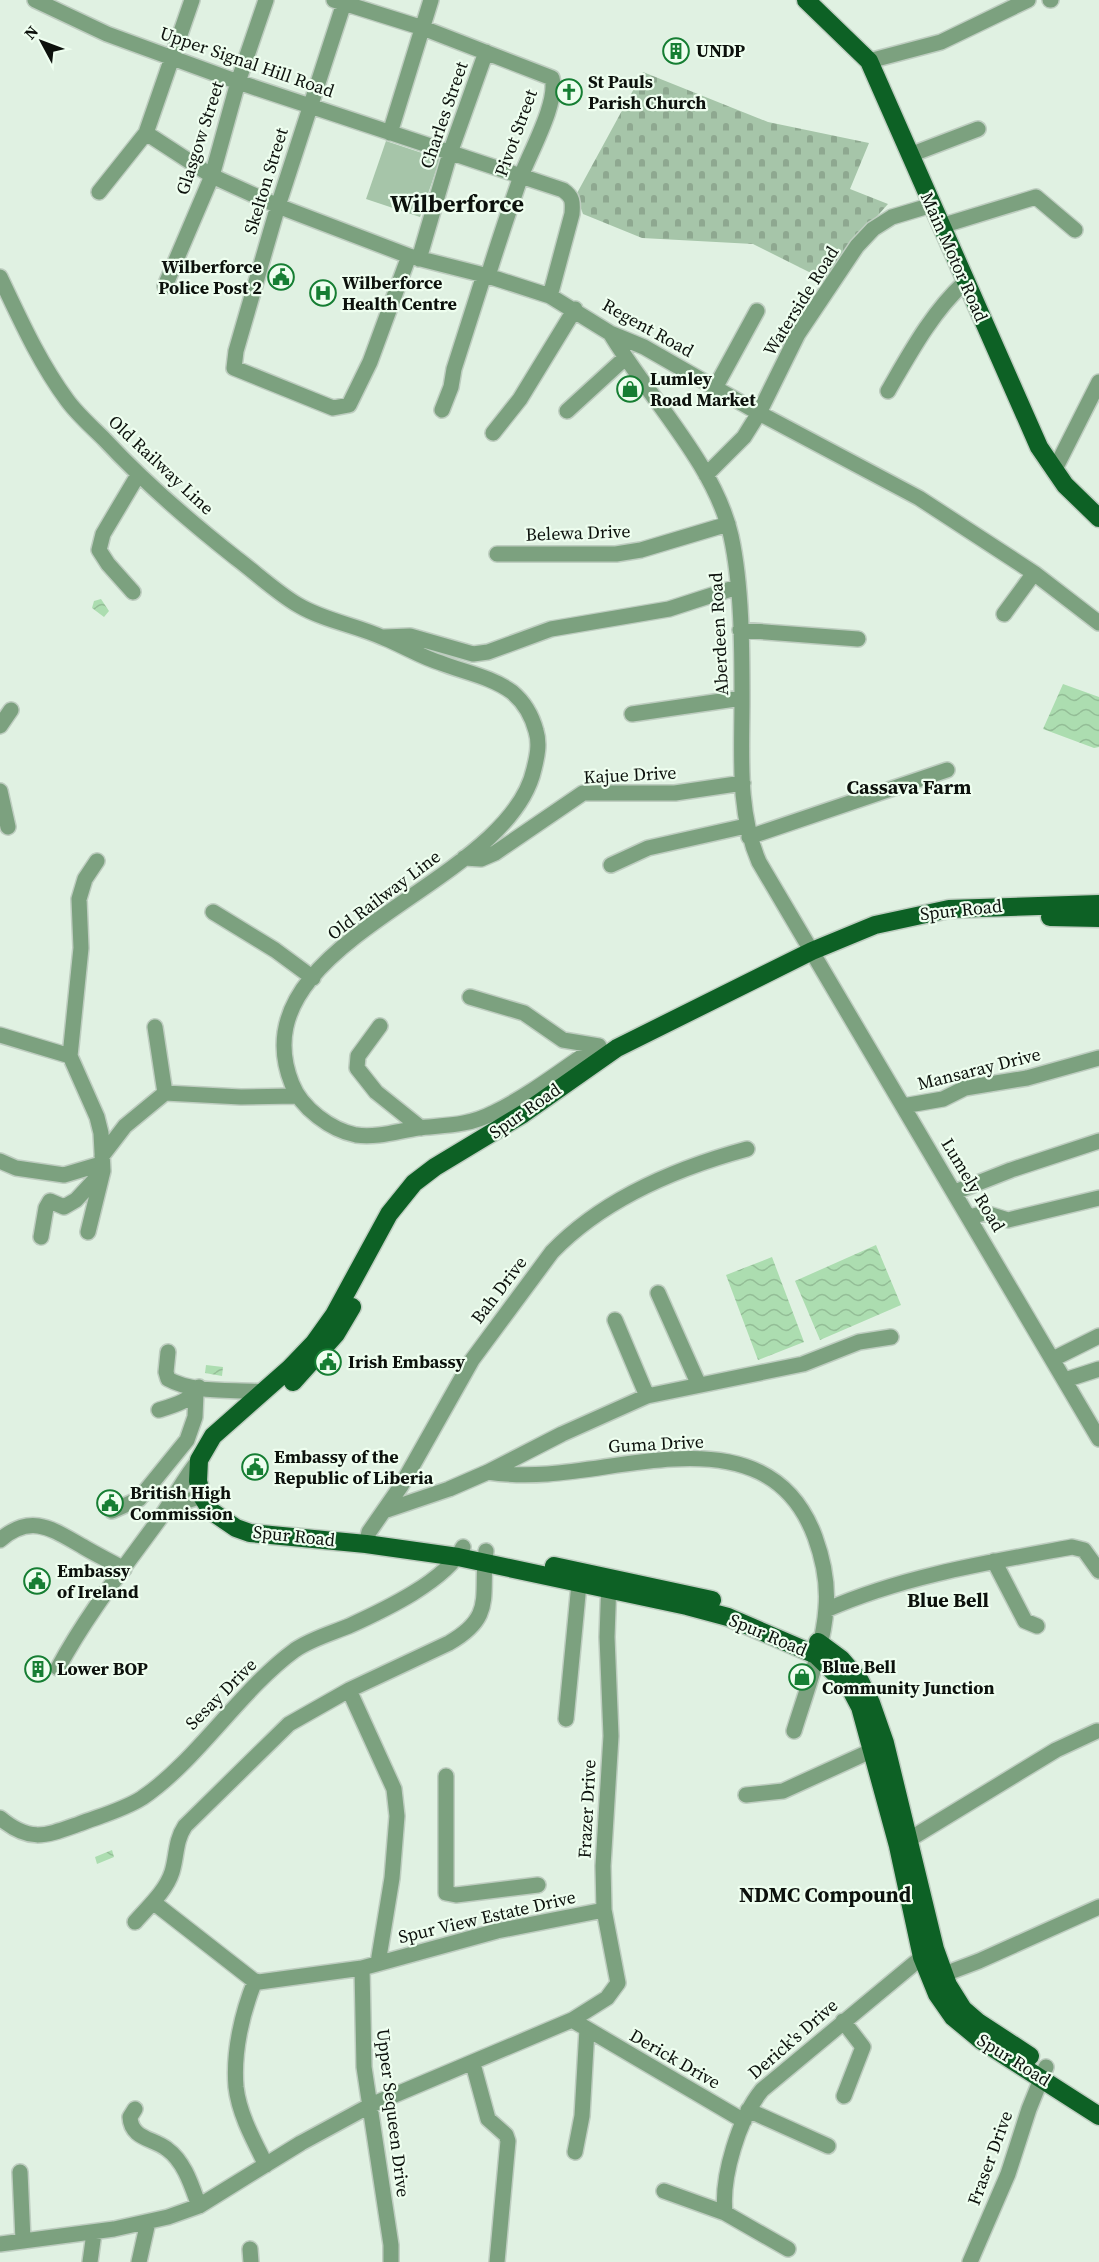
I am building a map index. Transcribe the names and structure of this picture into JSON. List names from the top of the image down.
{
  "streets": {
    "main road": ["Main Motor Road", "Spur Road"],
    "street": [
      "Upper Signal Hill Road",
      "Charles Street",
      "Pivot Street",
      "Glasgow Street",
      "Skelton Street",
      "Waterside Road",
      "Regent Road",
      "Old Railway Line",
      "Belewa Drive",
      "Aberdeen Road",
      "Kajue Drive",
      "Mansaray Drive",
      "Lumely Road",
      "Bah Drive",
      "Guma Drive",
      "Sesay Drive",
      "Frazer Drive",
      "Spur View Estate Drive",
      "Derick's Drive",
      "Derick Drive",
      "Upper Sequeen Drive",
      "Fraser Drive"
    ]
  },
  "crossings": [
    ["Upper Signal Hill Road", "Charles Street"],
    ["Upper Signal Hill Road", "Pivot Street"],
    ["Upper Signal Hill Road", "Glasgow Street"],
    ["Upper Signal Hill Road", "Skelton Street"],
    ["Upper Signal Hill Road", "Regent Road"],
    ["Charles Street", "Pivot Street"],
    ["Charles Street", "Skelton Street"],
    ["Charles Street", "Regent Road"],
    ["Pivot Street", "Regent Road"],
    ["Glasgow Street", "Regent Road"],
    ["Skelton Street", "Regent Road"],
    ["Main Motor Road", "Waterside Road"],
    ["Waterside Road", "Regent Road"],
    ["Waterside Road", "Aberdeen Road"],
    ["Regent Road", "Aberdeen Road"],
    ["Old Railway Line", "Aberdeen Road"],
    ["Old Railway Line", "Kajue Drive"],
    ["Belewa Drive", "Aberdeen Road"],
    ["Aberdeen Road", "Kajue Drive"],
    ["Aberdeen Road", "Spur Road"],
    ["Aberdeen Road", "Lumely Road"],
    ["Spur Road", "Lumely Road"],
    ["Spur Road", "Bah Drive"],
    ["Spur Road", "Guma Drive"],
    ["Spur Road", "Sesay Drive"],
    ["Spur Road", "Frazer Drive"],
    ["Spur Road", "Derick's Drive"],
    ["Spur Road", "Fraser Drive"],
    ["Mansaray Drive", "Lumely Road"],
    ["Frazer Drive", "Spur View Estate Drive"],
    ["Frazer Drive", "Derick Drive"],
    ["Frazer Drive", "Upper Sequeen Drive"],
    ["Spur View Estate Drive", "Upper Sequeen Drive"],
    ["Derick's Drive", "Derick Drive"]
  ],
  "districts": [
    "Wilberforce",
    "Cassava Farm",
    "Blue Bell",
    "NDMC Compound"
  ],
  "places": {
    "building": ["UNDP", "Lower BOP"],
    "church": ["St Pauls Parish Church"],
    "public building": [
      "Wilberforce Police Post 2",
      "Irish Embassy",
      "Embassy of the Republic of Liberia",
      "British High Commission",
      "Embassy of Ireland"
    ],
    "hospital": ["Wilberforce Health Centre"],
    "shop": ["Lumley Road Market", "Blue Bell Community Junction"]
  },
  "north": "top left"
}
